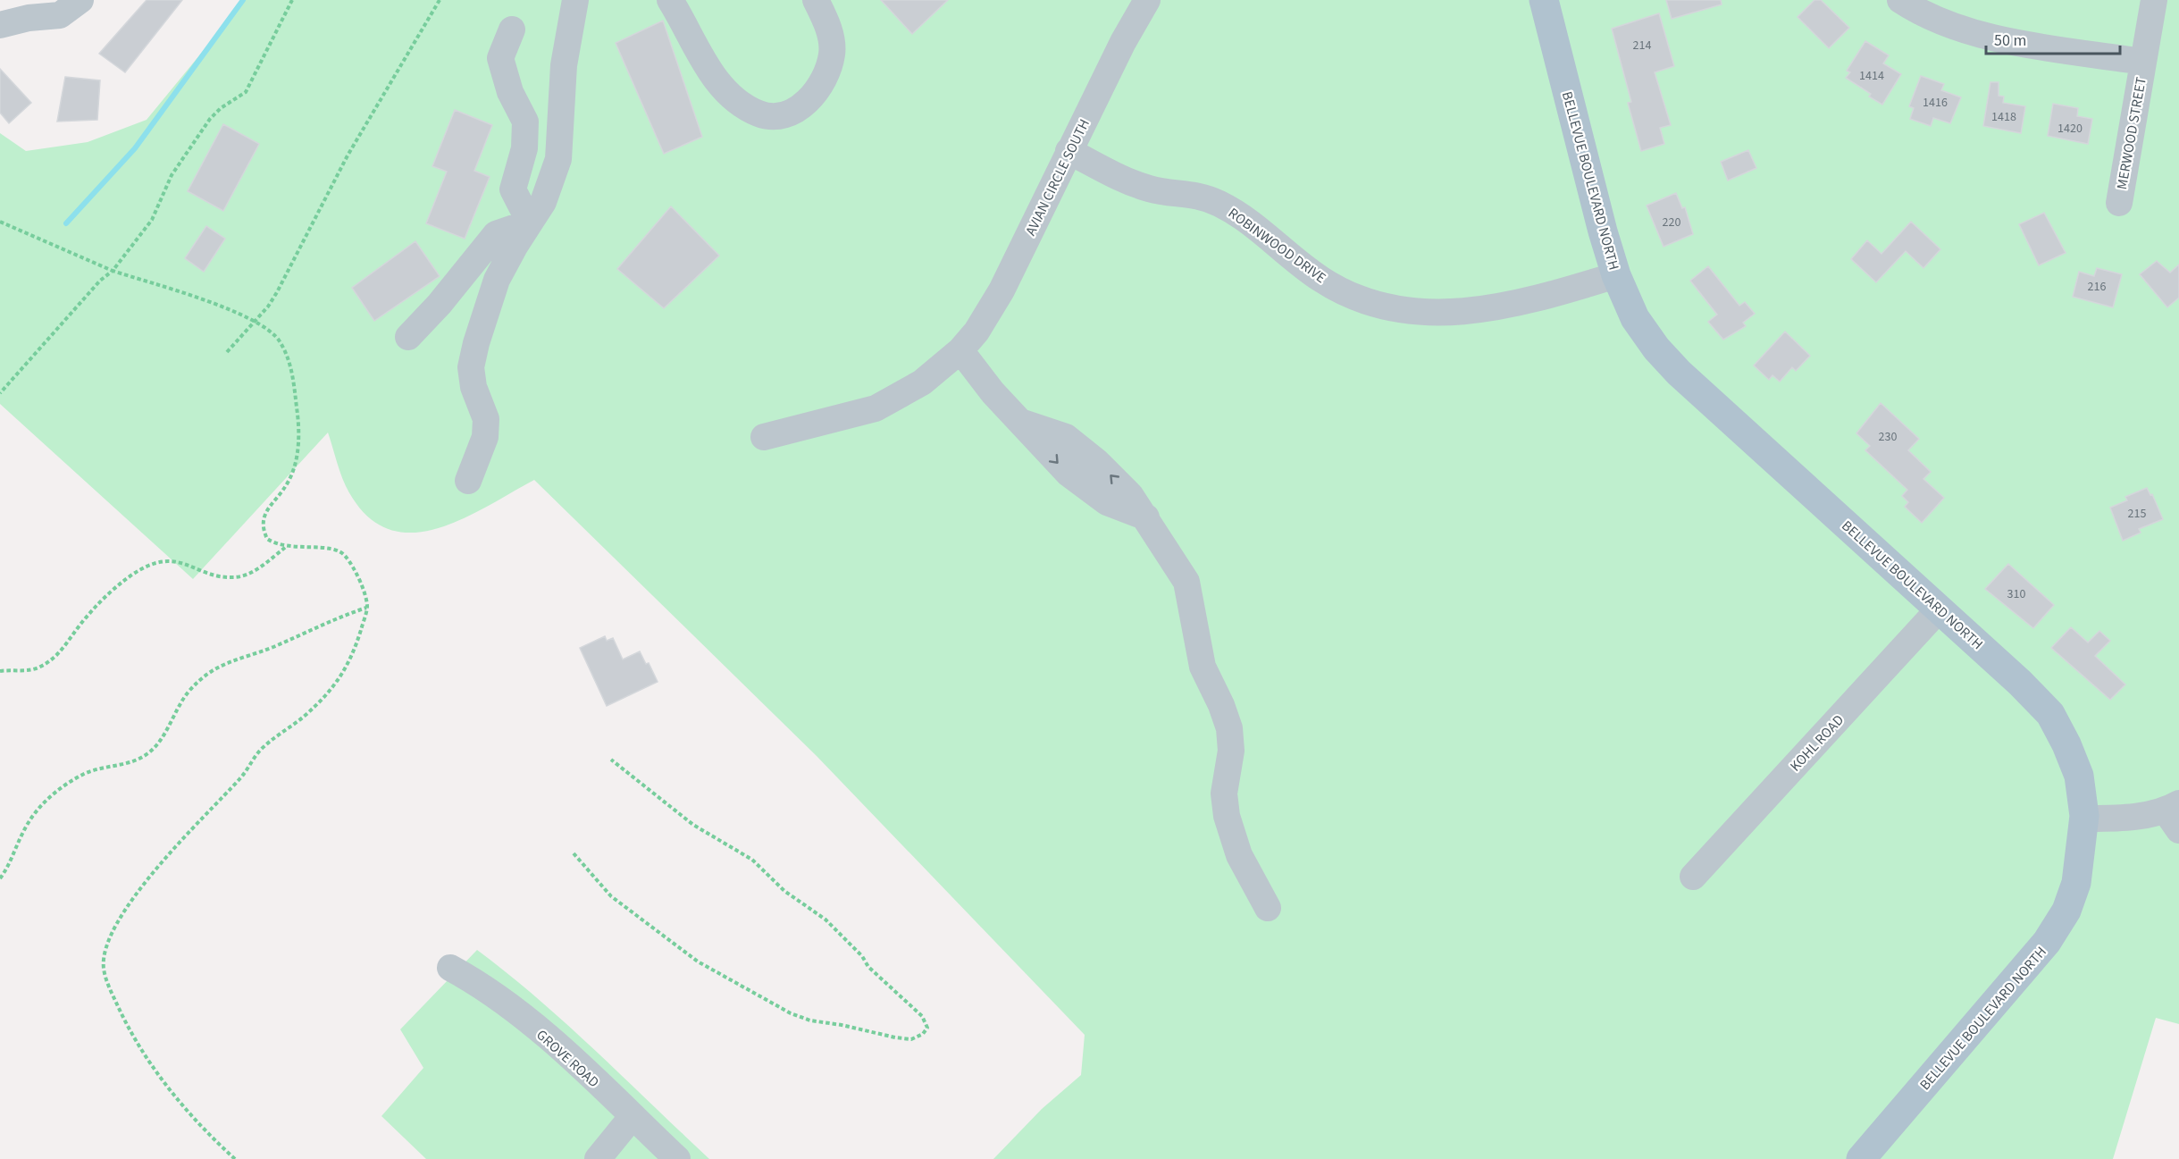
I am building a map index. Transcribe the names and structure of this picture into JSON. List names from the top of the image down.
{
  "streets": {
    "main road": ["BELLEVUE BOULEVARD NORTH"],
    "street": [
      "MERWOOD STREET",
      "AVIAN CIRCLE SOUTH",
      "ROBINWOOD DRIVE",
      "KOHL ROAD",
      "GROVE ROAD"
    ]
  },
  "crossings": [
    ["AVIAN CIRCLE SOUTH", "ROBINWOOD DRIVE"],
    ["BELLEVUE BOULEVARD NORTH", "ROBINWOOD DRIVE"],
    ["BELLEVUE BOULEVARD NORTH", "KOHL ROAD"]
  ],
  "house_numbers": [
    "214",
    "1414",
    "1416",
    "1418",
    "1420",
    "220",
    "216",
    "230",
    "215",
    "310"
  ],
  "scale_bar": "50 m"
}
